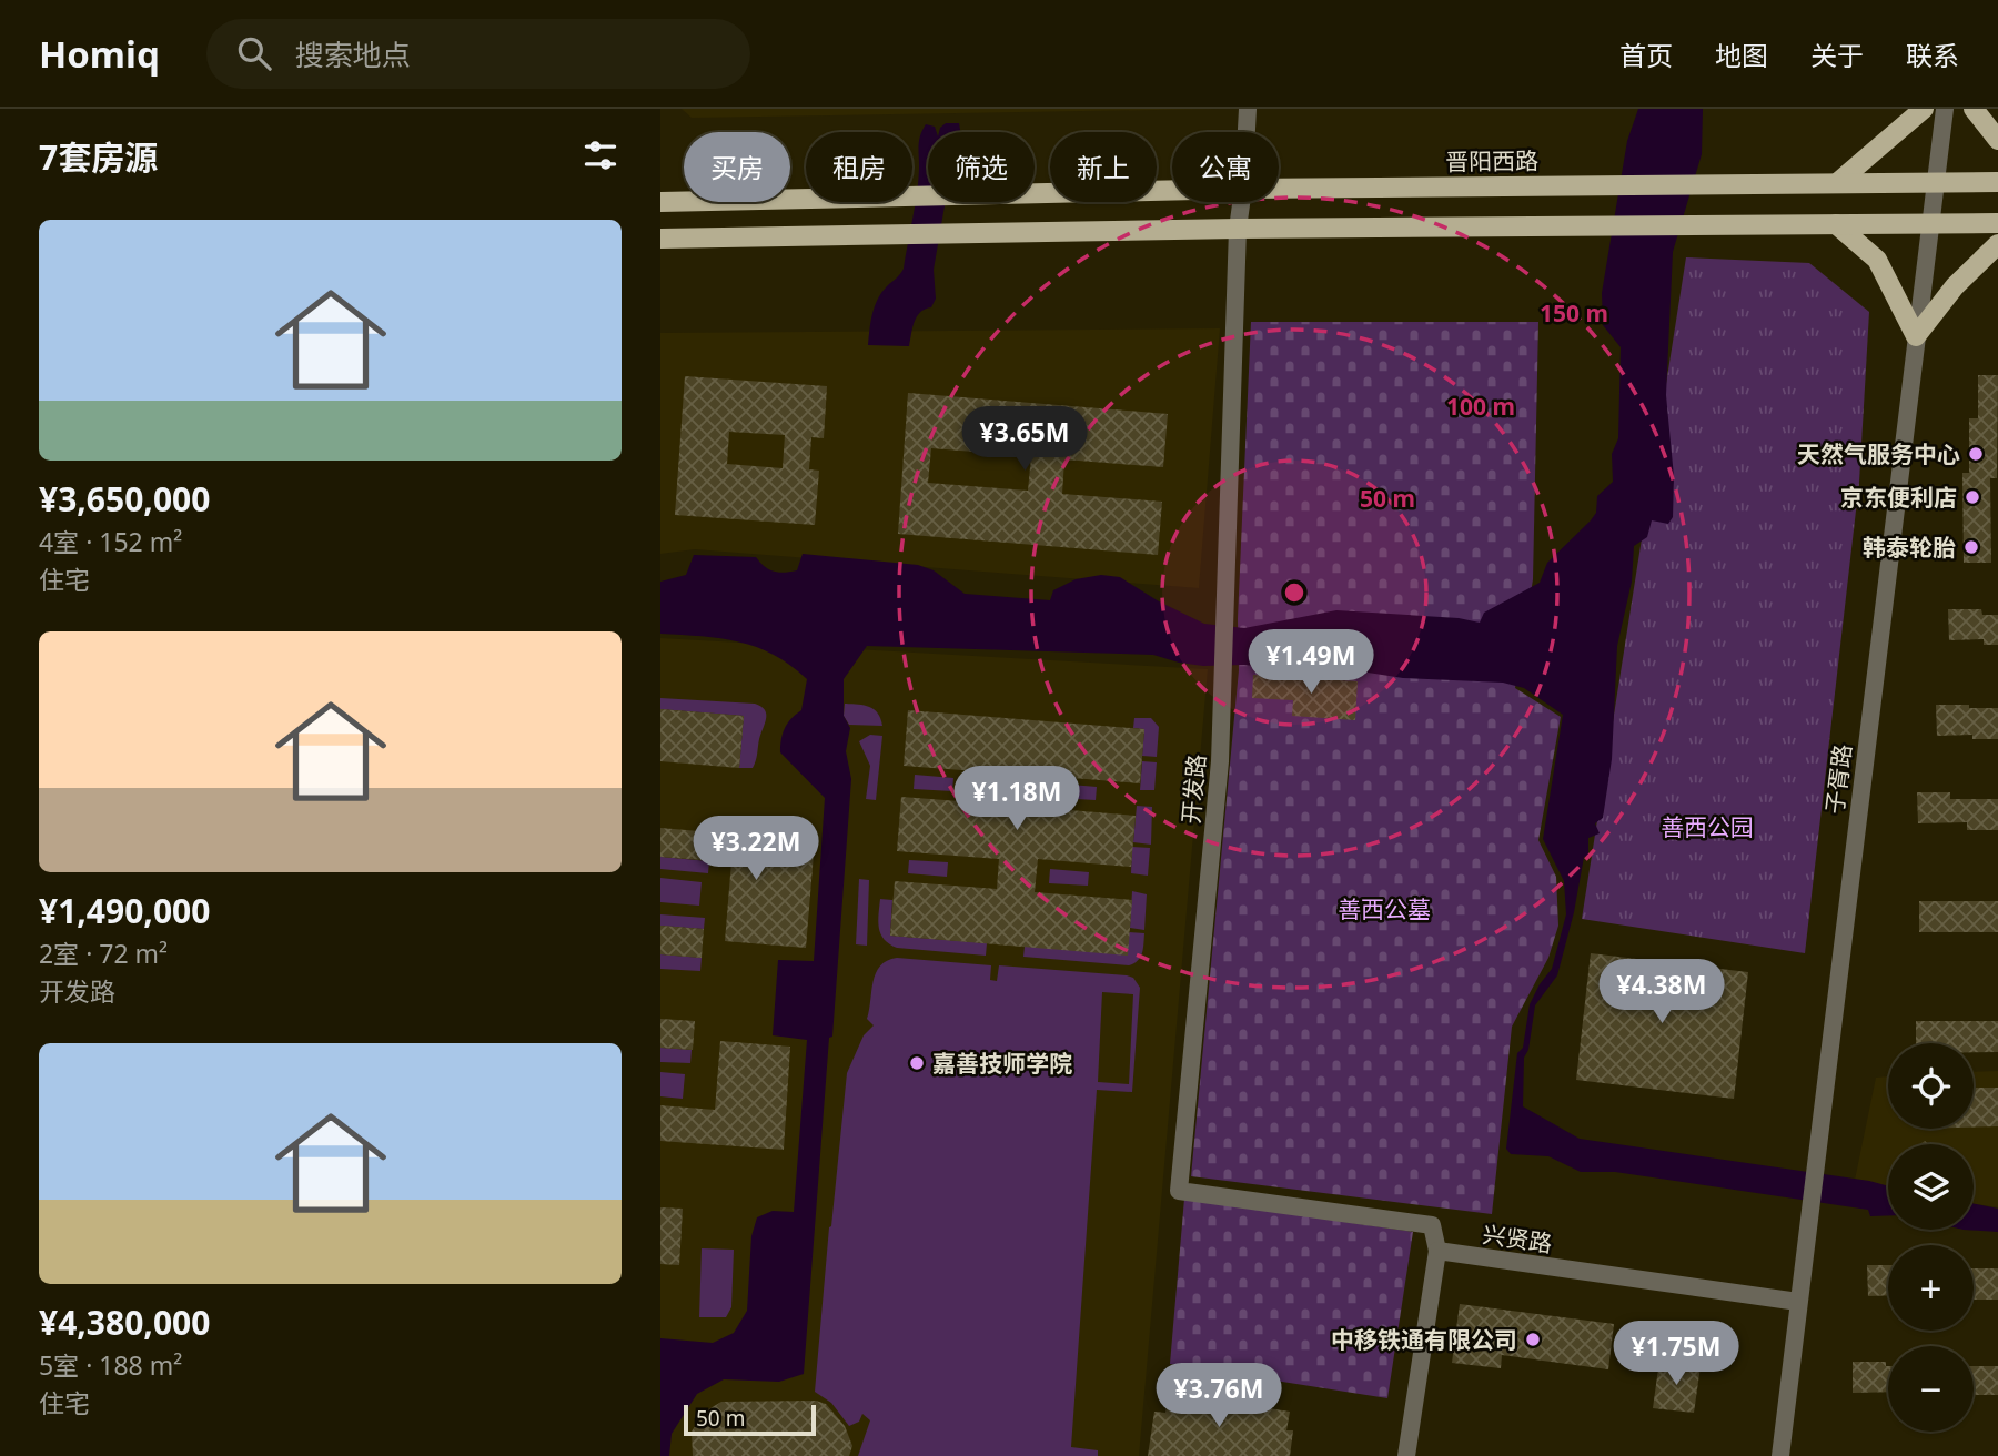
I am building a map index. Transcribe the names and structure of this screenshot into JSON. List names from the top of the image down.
{
  "streets": {
    "main road": ["晋阳西路"],
    "street": ["子胥路", "开发路", "兴贤路"]
  },
  "crossings": [
    ["晋阳西路", "子胥路"],
    ["子胥路", "兴贤路"],
    ["开发路", "兴贤路"]
  ],
  "parks": ["善西公园", "善西公墓"],
  "places": [
    "天然气服务中心",
    "京东便利店",
    "韩泰轮胎",
    "嘉善技师学院",
    "中移铁通有限公司"
  ],
  "scale_bar": "50 m",
  "page": {
    "header": "Homiq",
    "search": "搜索地点",
    "nav": [
      "首页",
      "地图",
      "关于",
      "联系"
    ],
    "heading": "7套房源",
    "chip": [
      "买房",
      "租房",
      "筛选",
      "新上",
      "公寓"
    ],
    "list": [
      {
        "name": "¥3,650,000",
        "note": "4室 · 152 m² · 住宅"
      },
      {
        "name": "¥1,490,000",
        "note": "2室 · 72 m² · 开发路"
      },
      {
        "name": "¥4,380,000",
        "note": "5室 · 188 m² · 住宅"
      }
    ],
    "price": [
      "¥3.65M",
      "¥1.49M",
      "¥1.18M",
      "¥3.22M",
      "¥4.38M",
      "¥1.75M",
      "¥3.76M"
    ],
    "map_buttons": ["+", "−"],
    "scale": "50 m"
  },
  "rings": ["150 m", "100 m", "50 m"]
}
